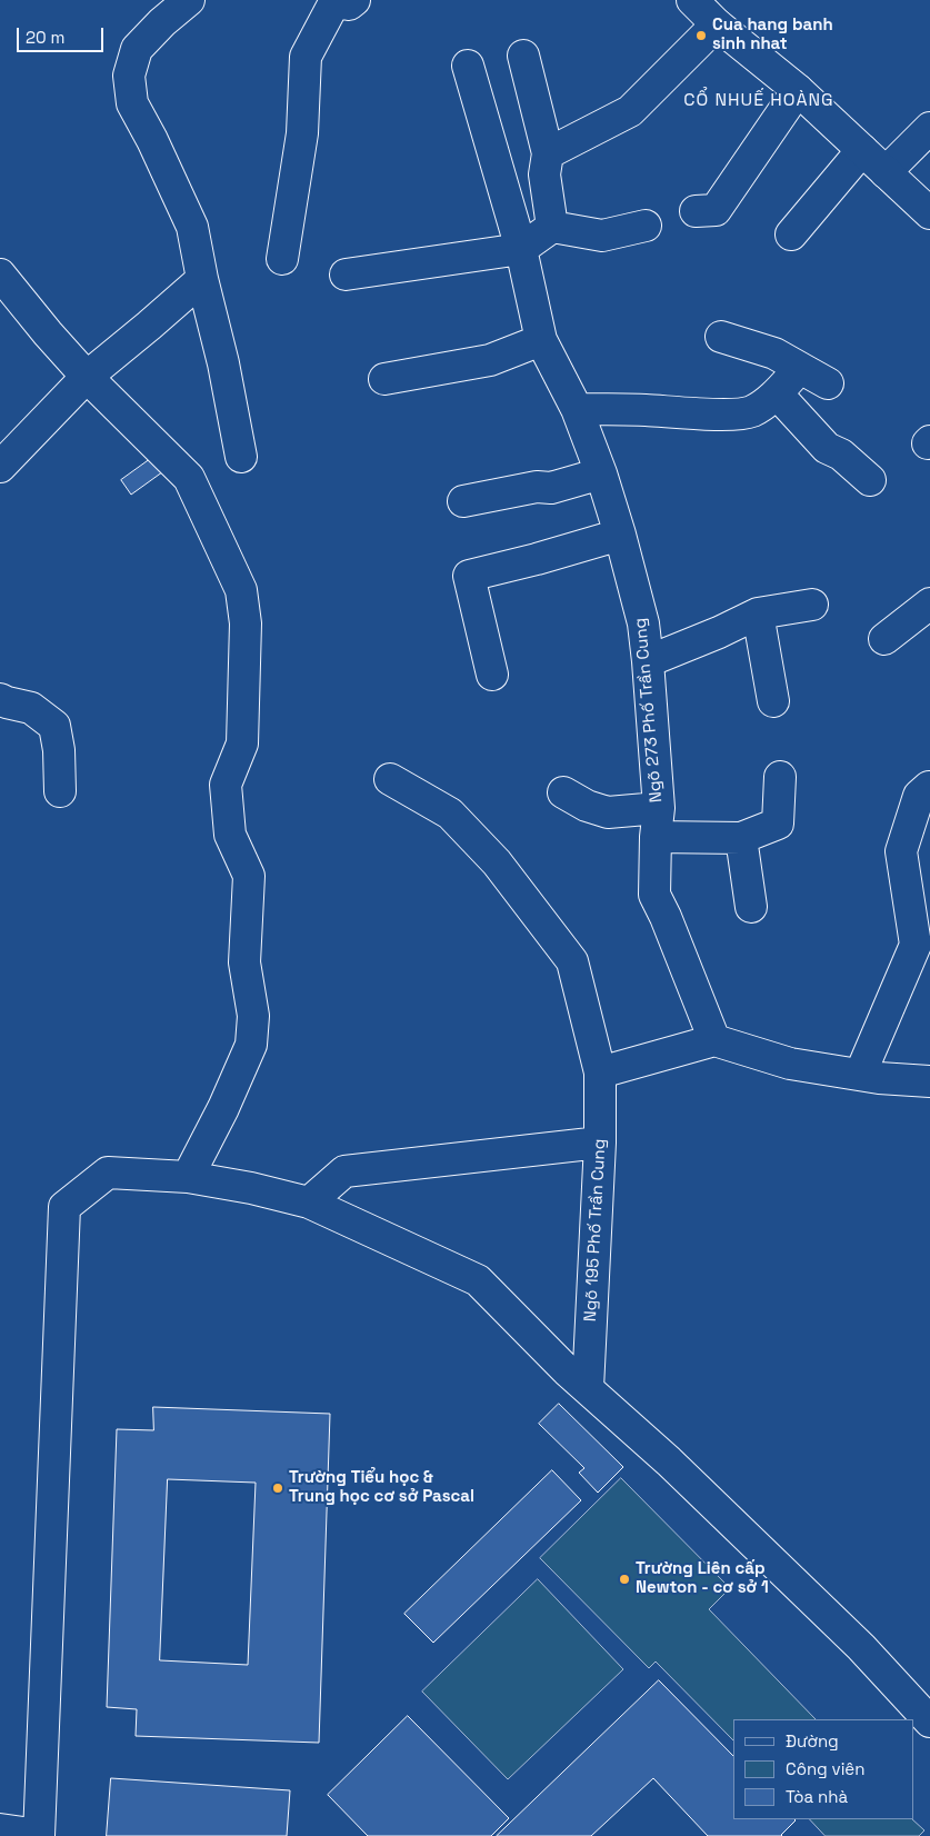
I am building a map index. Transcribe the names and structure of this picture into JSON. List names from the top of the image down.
{
  "streets": {
    "street": ["Ngõ 273 Phố Trần Cung", "Ngõ 195 Phố Trần Cung"]
  },
  "districts": ["CỔ NHUẾ HOÀNG"],
  "places": ["Cua hang banh sinh nhat", "Trường Tiểu học & Trung học cơ sở Pascal", "Trường Liên cấp Newton - cơ sở 1"],
  "legend": ["Đường", "Công viên", "Tòa nhà"],
  "scale_bar": "20 m"
}
